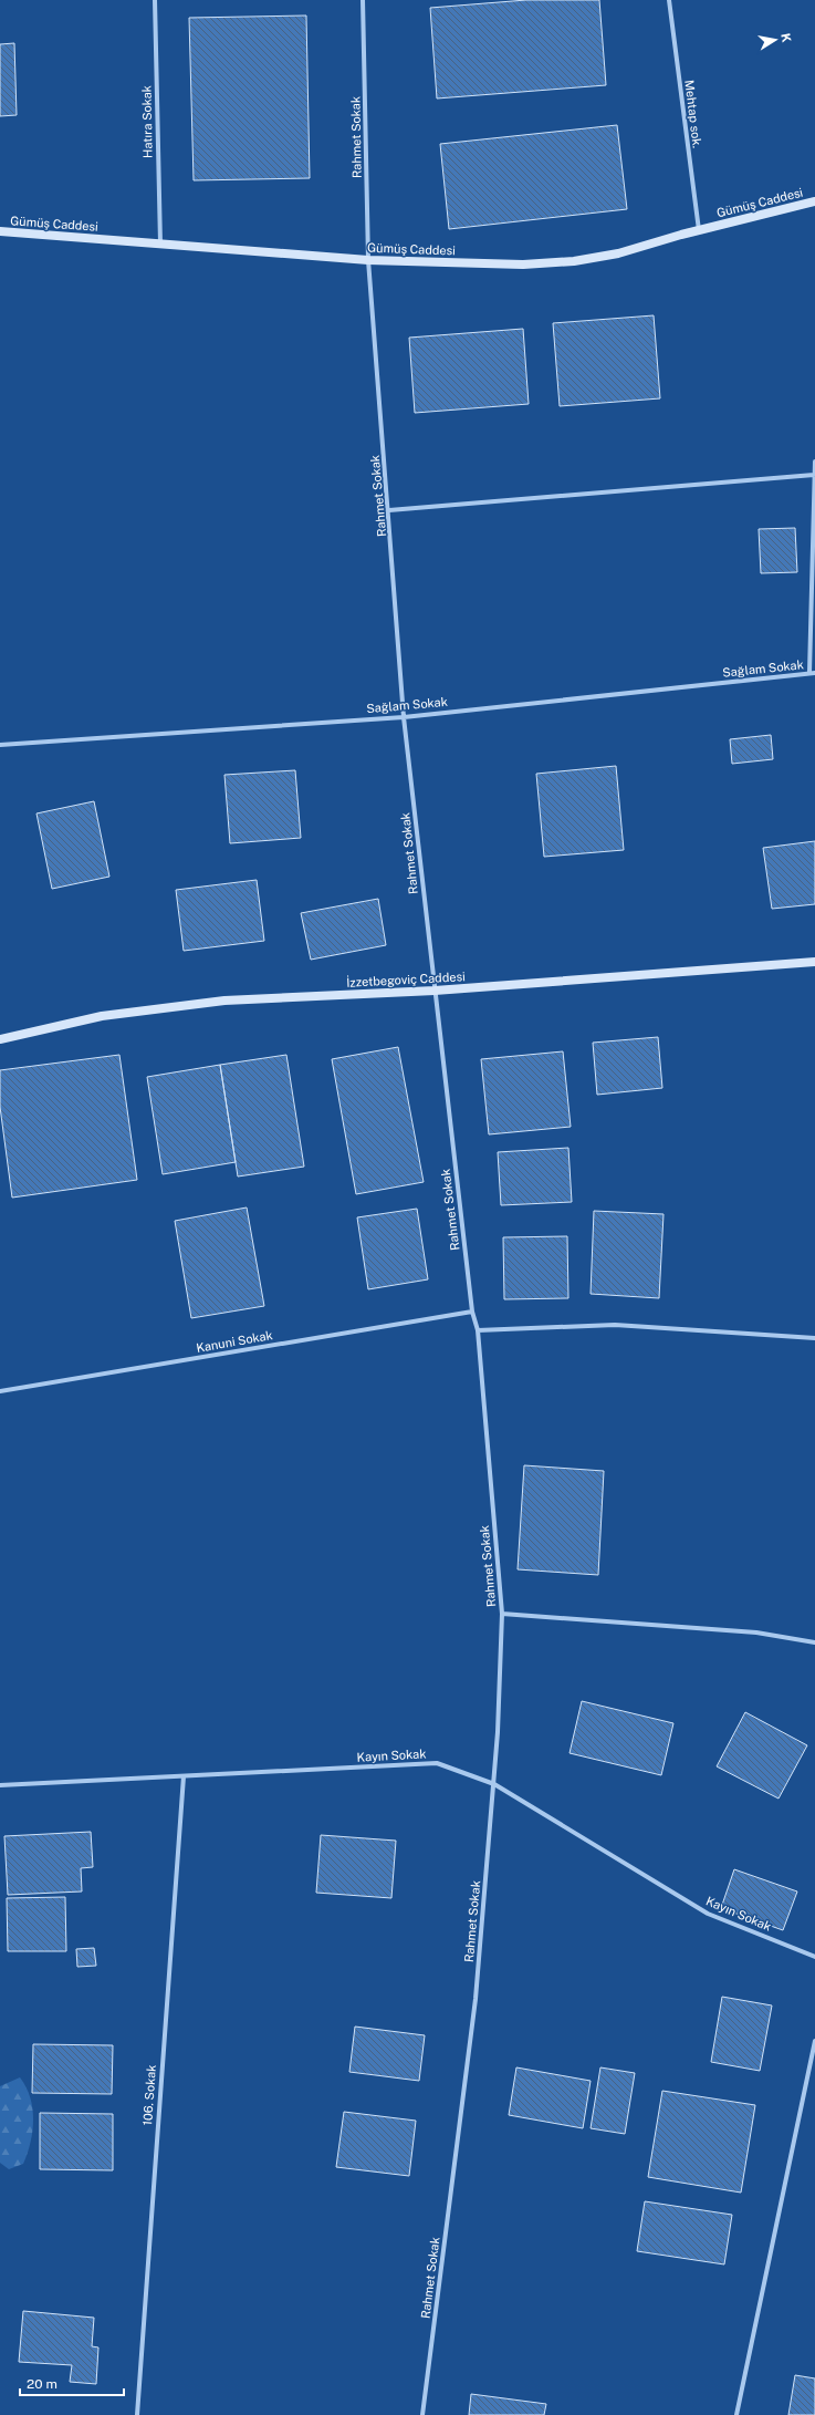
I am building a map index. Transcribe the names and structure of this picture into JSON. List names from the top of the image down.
{
  "streets": {
    "street": [
      "Mehtap sok.",
      "Hatıra Sokak",
      "Rahmet Sokak",
      "Gümüş Caddesi",
      "Sağlam Sokak",
      "İzzetbegoviç Caddesi",
      "Kanuni Sokak",
      "Kayın Sokak",
      "106. Sokak"
    ]
  },
  "crossings": [
    ["Mehtap sok.", "Gümüş Caddesi"],
    ["Hatıra Sokak", "Gümüş Caddesi"],
    ["Rahmet Sokak", "Gümüş Caddesi"],
    ["Rahmet Sokak", "Sağlam Sokak"],
    ["Rahmet Sokak", "İzzetbegoviç Caddesi"],
    ["Rahmet Sokak", "Kanuni Sokak"],
    ["Rahmet Sokak", "Kayın Sokak"],
    ["Kayın Sokak", "106. Sokak"]
  ],
  "scale_bar": "20 m",
  "north": "right"
}
